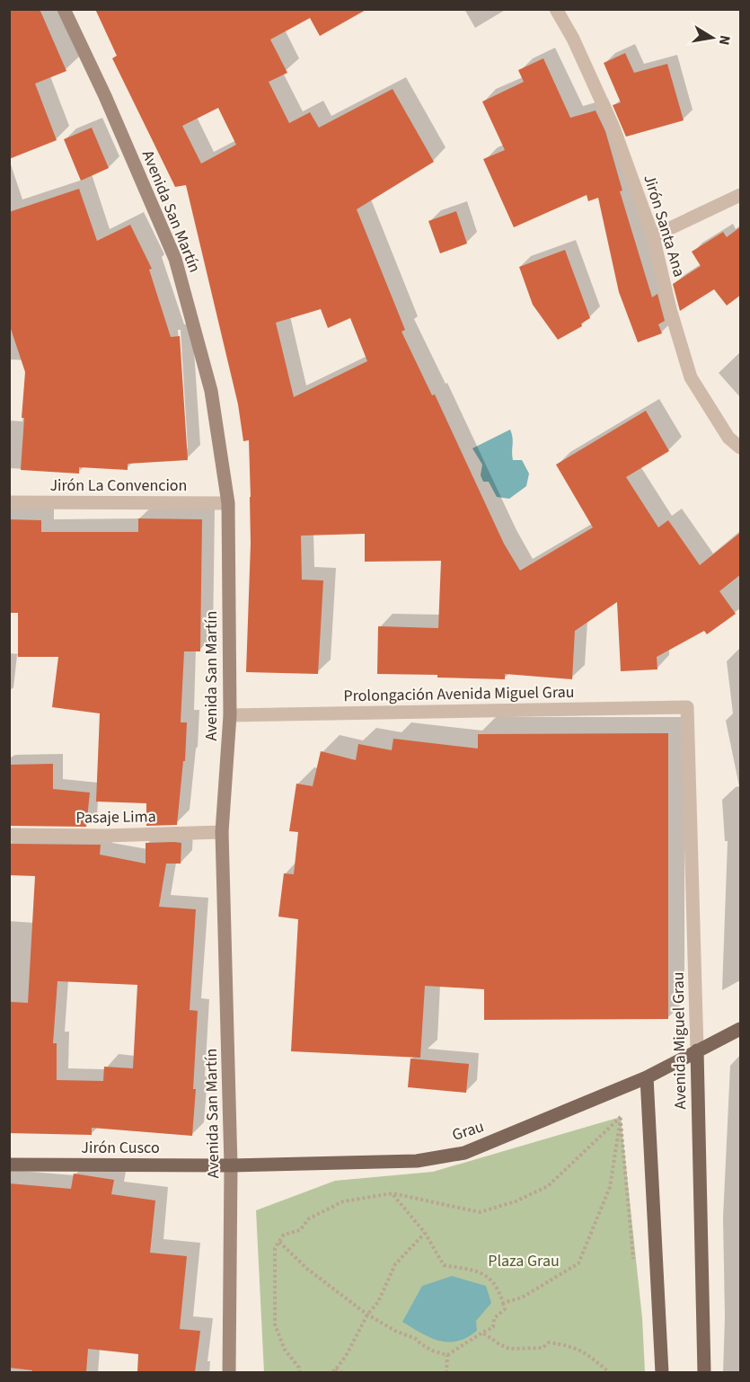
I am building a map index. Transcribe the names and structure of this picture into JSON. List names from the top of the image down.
{
  "streets": {
    "main road": [
      "Avenida San Martín",
      "Avenida Miguel Grau",
      "Grau",
      "Jirón Cusco"
    ],
    "street": [
      "Jirón Santa Ana",
      "Jirón La Convencion",
      "Prolongación Avenida Miguel Grau",
      "Pasaje Lima"
    ]
  },
  "crossings": [
    ["Avenida San Martín", "Jirón La Convencion"],
    ["Avenida San Martín", "Prolongación Avenida Miguel Grau"],
    ["Avenida San Martín", "Pasaje Lima"],
    ["Avenida San Martín", "Grau"],
    ["Avenida San Martín", "Jirón Cusco"],
    ["Prolongación Avenida Miguel Grau", "Avenida Miguel Grau"],
    ["Avenida Miguel Grau", "Grau"],
    ["Grau", "Jirón Cusco"]
  ],
  "parks": ["Plaza Grau"],
  "north": "right"
}
